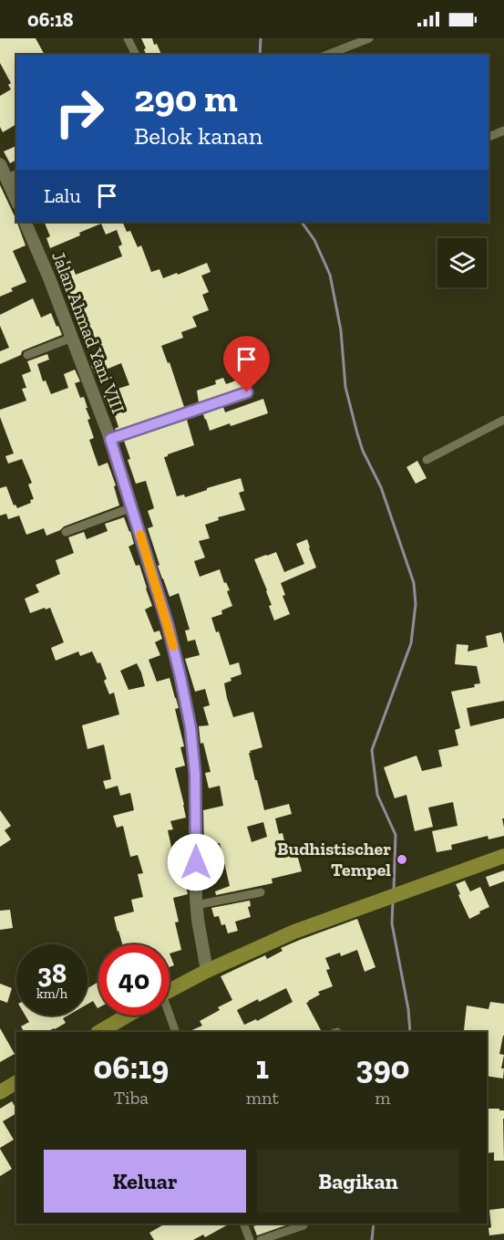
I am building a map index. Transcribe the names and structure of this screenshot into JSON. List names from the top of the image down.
{
  "streets": {
    "street": ["Jalan Ahmad Yani VIII"]
  },
  "places": ["Budhistischer Tempel"],
  "page": {
    "status": "06:18",
    "turn": ["290 m", "Belok kanan"],
    "then": "Lalu",
    "speed": "38 km/h",
    "limit": "40",
    "eta": [
      "06:19",
      "Tiba",
      "1",
      "mnt",
      "390",
      "m"
    ],
    "buttons": ["Keluar", "Bagikan"]
  }
}
